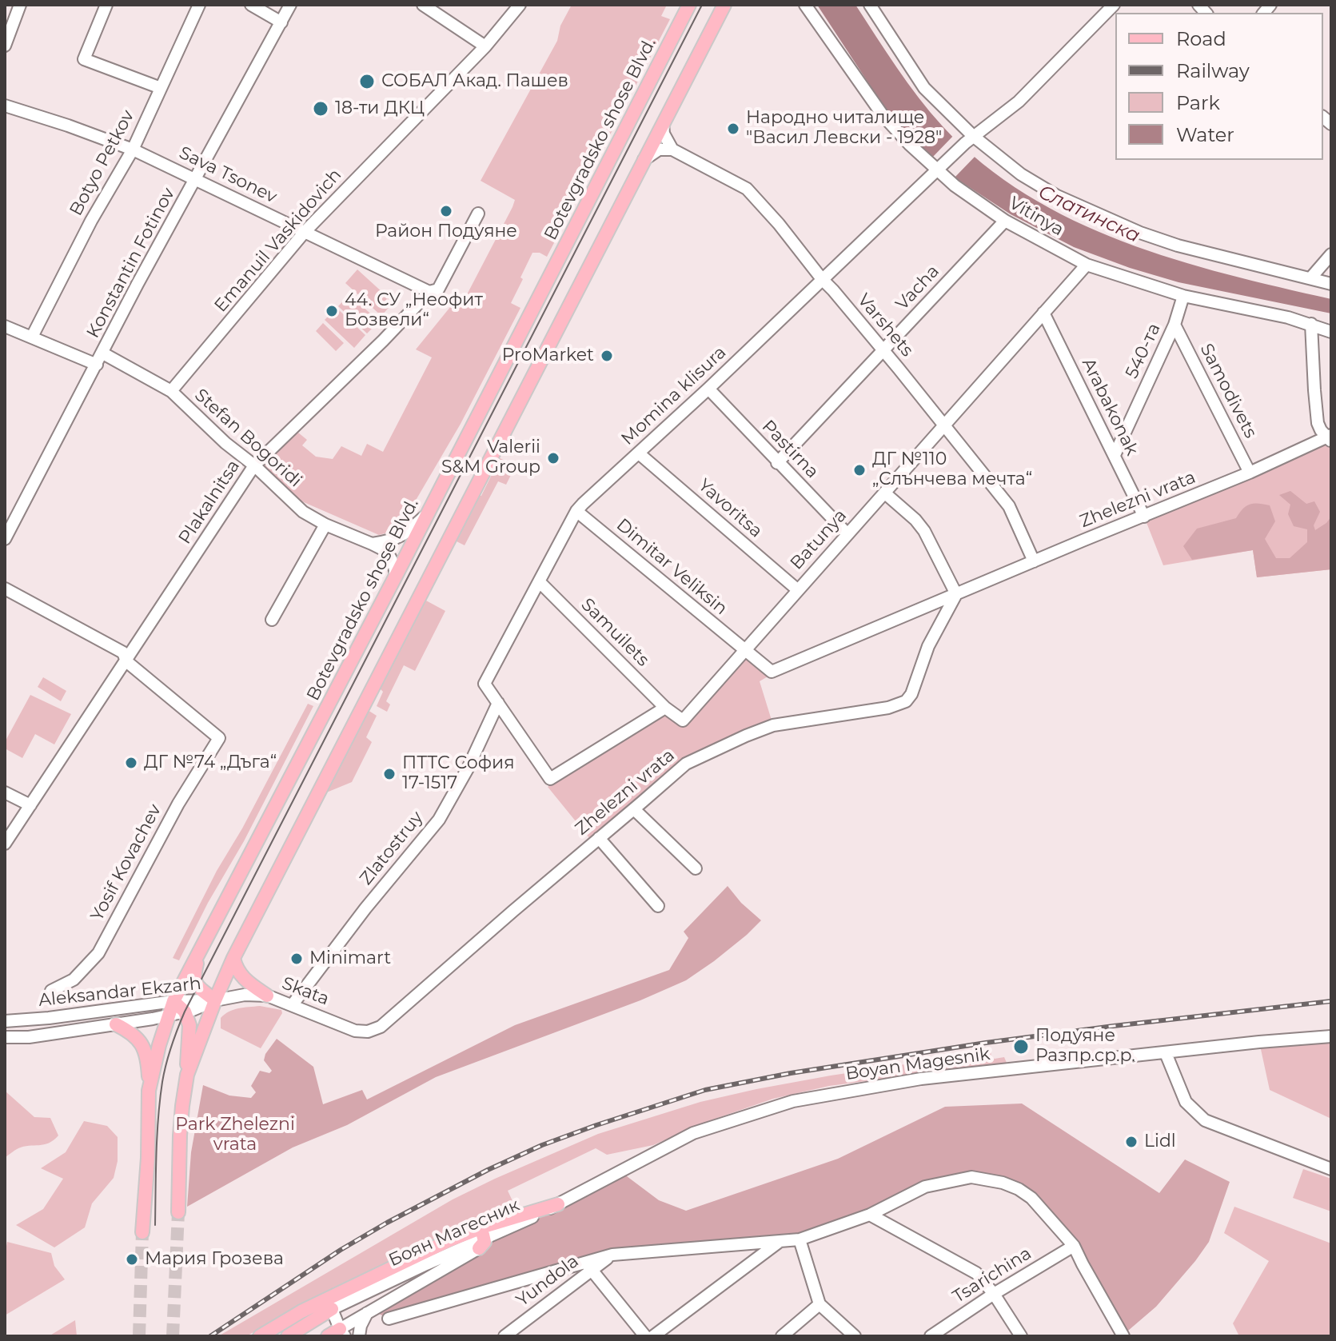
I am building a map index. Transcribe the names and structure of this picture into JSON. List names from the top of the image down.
{
  "streets": {
    "main road": ["Botevgradsko shose Blvd."],
    "street": [
      "Botyo Petkov",
      "Sava Tsonev",
      "Vitinya",
      "Emanuil Vaskidovich",
      "Konstantin Fotinov",
      "Vacha",
      "Varshets",
      "540-та",
      "Samodivets",
      "Momina klisura",
      "Arabakonak",
      "Stefan Bogoridi",
      "Pastirna",
      "Zhelezni vrata",
      "Plakalnitsa",
      "Yavoritsa",
      "Batunya",
      "Dimitar Veliksin",
      "Samuilets",
      "Zlatostruy",
      "Yosif Kovachev",
      "Skata",
      "Aleksandar Ekzarh",
      "Boyan Magesnik",
      "Боян Магесник",
      "Tsarichina",
      "Yundola"
    ]
  },
  "crossings": [
    ["Botevgradsko shose Blvd.", "Stefan Bogoridi"],
    ["Botevgradsko shose Blvd.", "Aleksandar Ekzarh"],
    ["Botyo Petkov", "Sava Tsonev"],
    ["Sava Tsonev", "Emanuil Vaskidovich"],
    ["Sava Tsonev", "Konstantin Fotinov"],
    ["Sava Tsonev", "Plakalnitsa"],
    ["Vitinya", "Vacha"],
    ["Vitinya", "540-та"],
    ["Vitinya", "Momina klisura"],
    ["Vitinya", "Batunya"],
    ["Emanuil Vaskidovich", "Stefan Bogoridi"],
    ["Konstantin Fotinov", "Stefan Bogoridi"],
    ["Vacha", "Varshets"],
    ["Vacha", "Pastirna"],
    ["Varshets", "Momina klisura"],
    ["Varshets", "Zhelezni vrata"],
    ["Varshets", "Batunya"],
    ["540-та", "Samodivets"],
    ["540-та", "Arabakonak"],
    ["Samodivets", "Zhelezni vrata"],
    ["Momina klisura", "Pastirna"],
    ["Momina klisura", "Yavoritsa"],
    ["Momina klisura", "Dimitar Veliksin"],
    ["Momina klisura", "Samuilets"],
    ["Momina klisura", "Zlatostruy"],
    ["Arabakonak", "Zhelezni vrata"],
    ["Arabakonak", "Batunya"],
    ["Stefan Bogoridi", "Plakalnitsa"],
    ["Pastirna", "Batunya"],
    ["Zhelezni vrata", "Batunya"],
    ["Zhelezni vrata", "Dimitar Veliksin"],
    ["Zhelezni vrata", "Skata"],
    ["Plakalnitsa", "Yosif Kovachev"],
    ["Yavoritsa", "Batunya"],
    ["Batunya", "Dimitar Veliksin"],
    ["Batunya", "Samuilets"],
    ["Zlatostruy", "Skata"],
    ["Skata", "Aleksandar Ekzarh"],
    ["Boyan Magesnik", "Боян Магесник"]
  ],
  "water": ["Слатинска"],
  "parks": ["Park Zhelezni vrata"],
  "places": [
    "СОБАЛ Акад. Пашев",
    "18-ти ДКЦ",
    "Народно читалище \"Васил Левски - 1928\"",
    "Район Подуяне",
    "44. СУ „Неофит Бозвели“",
    "ProMarket",
    "Valerii S&M Group",
    "ДГ №110 „Слънчева мечта“",
    "ДГ №74 „Дъга“",
    "ПТТС София 17-1517",
    "Minimart",
    "Подуяне Разпр.ср.р.",
    "Lidl",
    "Мария Грозева"
  ],
  "legend": [
    "Road",
    "Railway",
    "Park",
    "Water"
  ]
}
